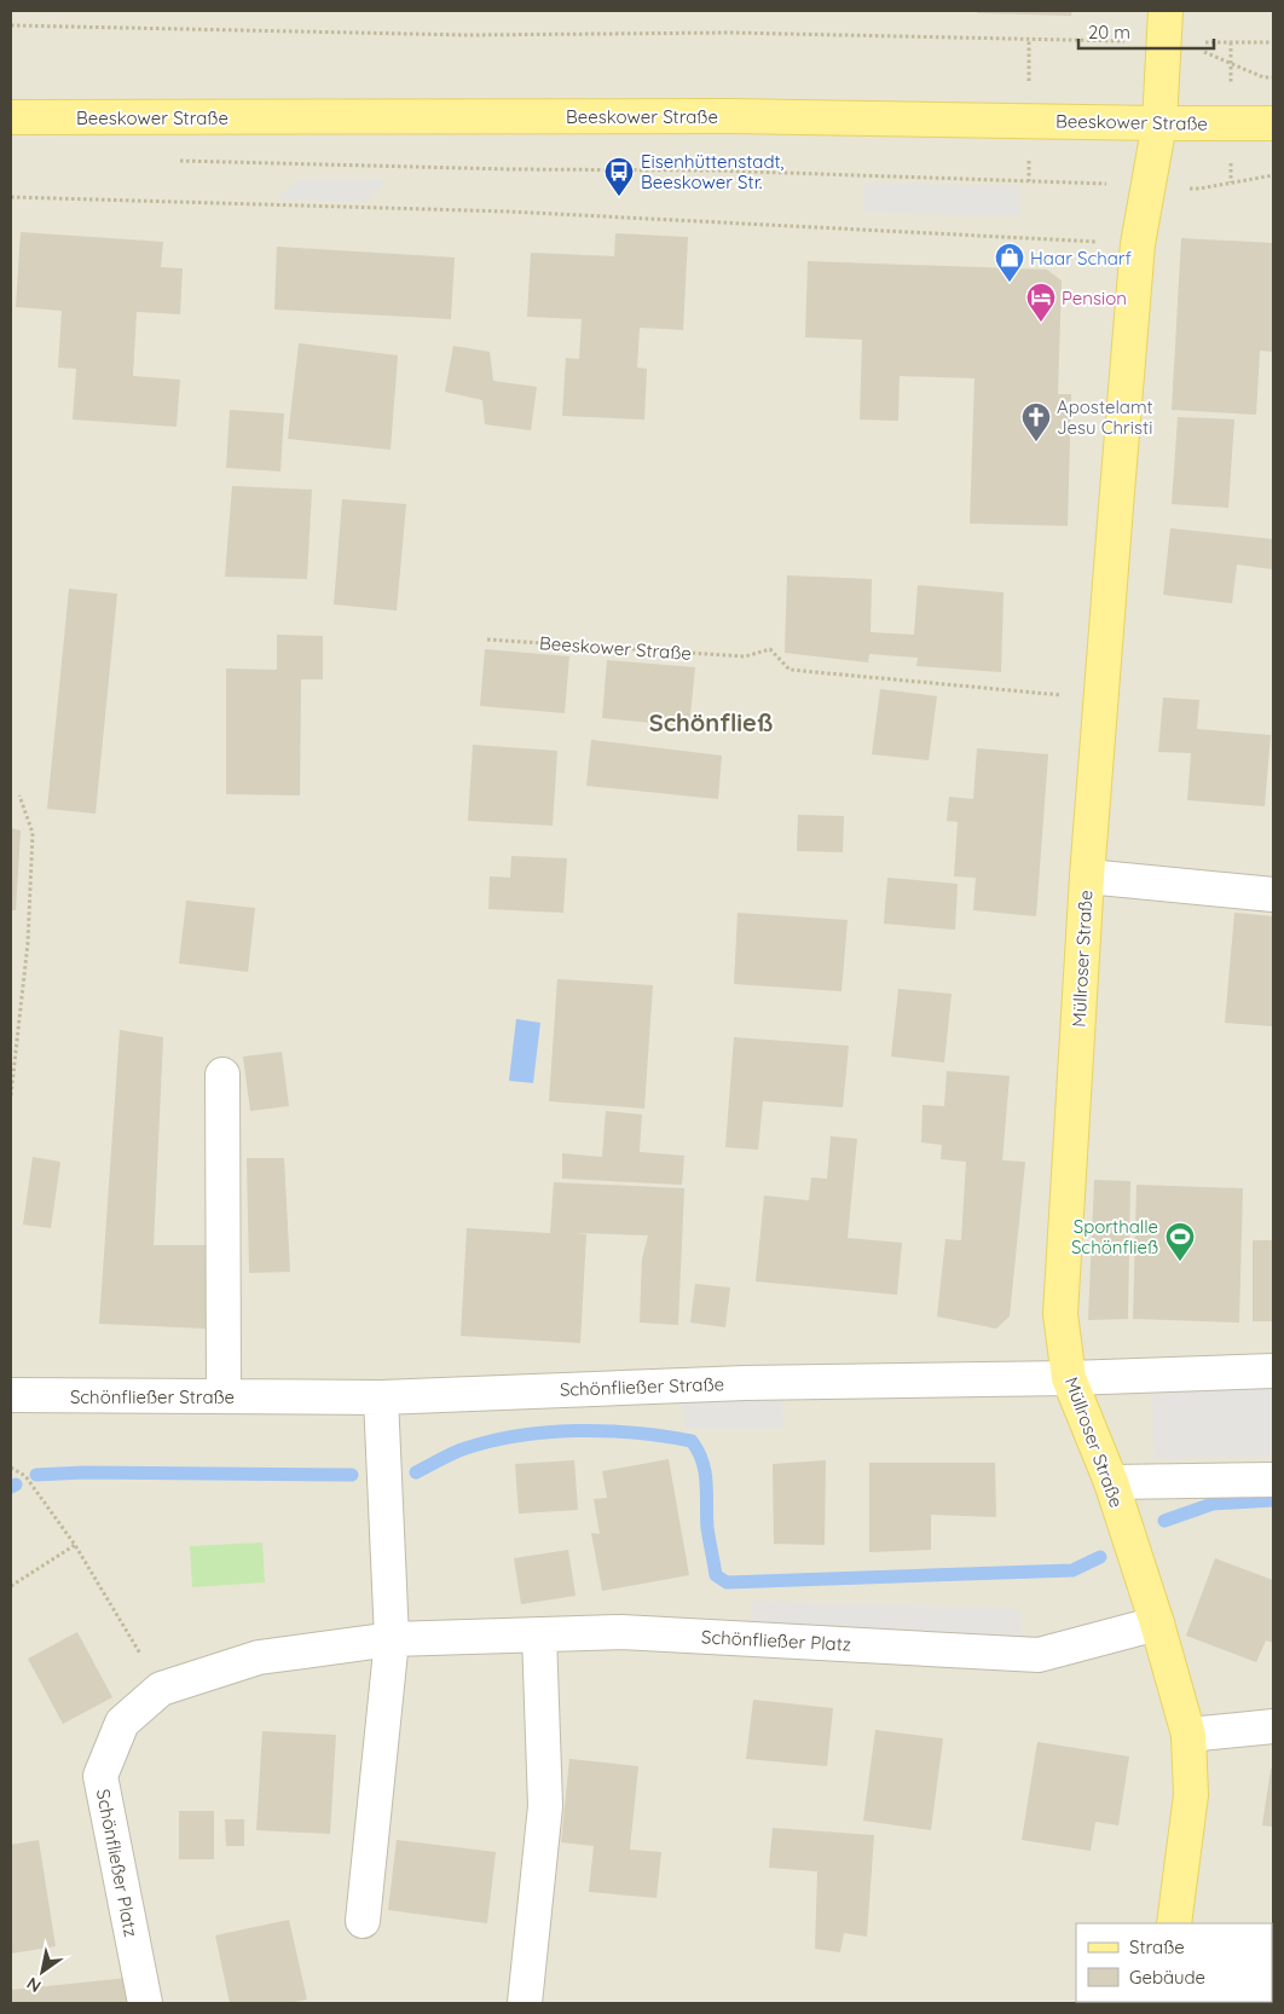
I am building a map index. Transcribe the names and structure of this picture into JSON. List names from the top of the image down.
{
  "streets": {
    "main road": ["Beeskower Straße", "Müllroser Straße"],
    "street": ["Schönfließer Straße", "Schönfließer Platz"]
  },
  "crossings": [
    ["Beeskower Straße", "Müllroser Straße"],
    ["Müllroser Straße", "Schönfließer Straße"],
    ["Müllroser Straße", "Schönfließer Platz"]
  ],
  "districts": ["Schönfließ"],
  "places": {
    "bus stop": ["Eisenhüttenstadt, Beeskower Str."],
    "shop": ["Haar Scharf"],
    "hotel": ["Pension"],
    "church": ["Apostelamt Jesu Christi"],
    "sports": ["Sporthalle Schönfließ"]
  },
  "legend": ["Straße", "Gebäude"],
  "scale_bar": "20 m",
  "north": "bottom left"
}
